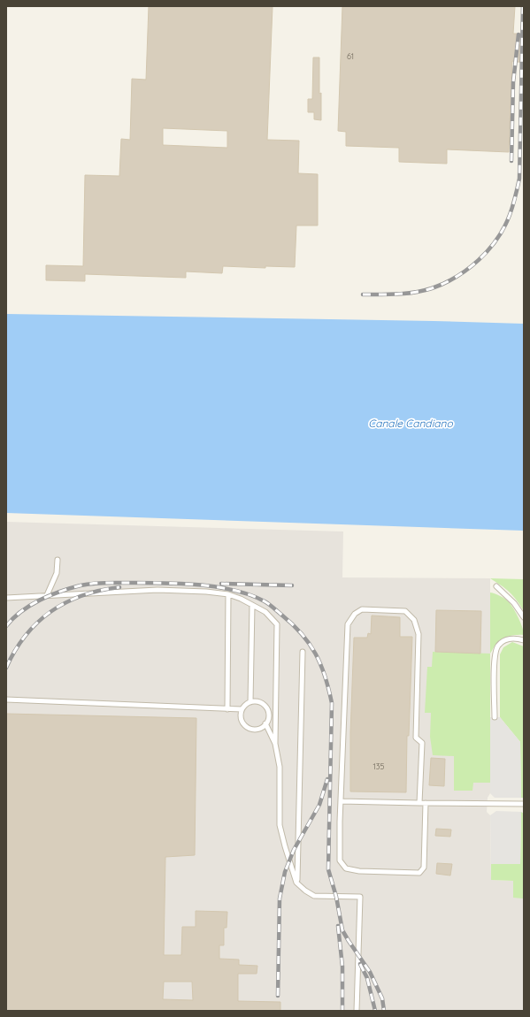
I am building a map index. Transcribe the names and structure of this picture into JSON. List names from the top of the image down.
{
  "water": ["Canale Candiano"],
  "house_numbers": ["61", "135"]
}
